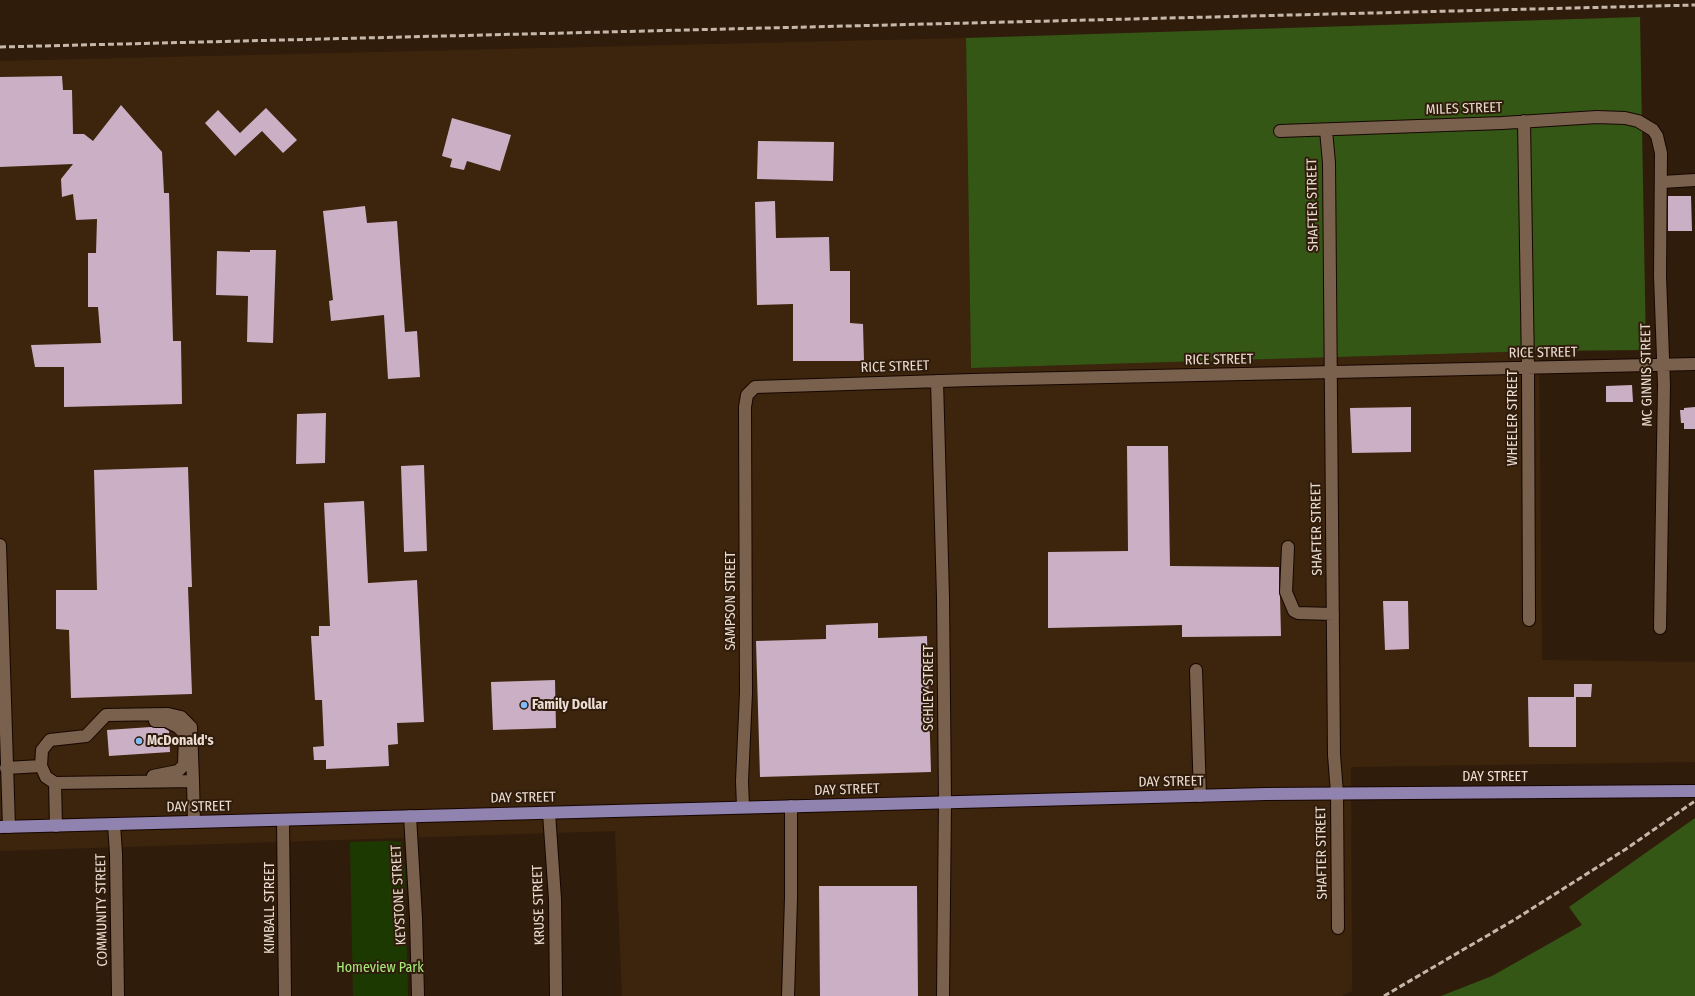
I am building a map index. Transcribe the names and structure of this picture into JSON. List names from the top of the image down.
{
  "streets": {
    "main road": ["DAY STREET"],
    "street": [
      "MILES STREET",
      "SHAFTER STREET",
      "RICE STREET",
      "MC GINNIS STREET",
      "WHEELER STREET",
      "SAMPSON STREET",
      "SCHLEY STREET",
      "KEYSTONE STREET",
      "KRUSE STREET",
      "KIMBALL STREET",
      "COMMUNITY STREET"
    ]
  },
  "crossings": [
    ["MILES STREET", "SHAFTER STREET"],
    ["MILES STREET", "MC GINNIS STREET"],
    ["MILES STREET", "WHEELER STREET"],
    ["SHAFTER STREET", "RICE STREET"],
    ["SHAFTER STREET", "DAY STREET"],
    ["RICE STREET", "MC GINNIS STREET"],
    ["RICE STREET", "WHEELER STREET"],
    ["RICE STREET", "SAMPSON STREET"],
    ["RICE STREET", "SCHLEY STREET"],
    ["SAMPSON STREET", "DAY STREET"],
    ["SCHLEY STREET", "DAY STREET"],
    ["DAY STREET", "KEYSTONE STREET"],
    ["DAY STREET", "KRUSE STREET"],
    ["DAY STREET", "KIMBALL STREET"],
    ["DAY STREET", "COMMUNITY STREET"]
  ],
  "parks": ["Homeview Park"],
  "places": ["Family Dollar", "McDonald's"]
}
